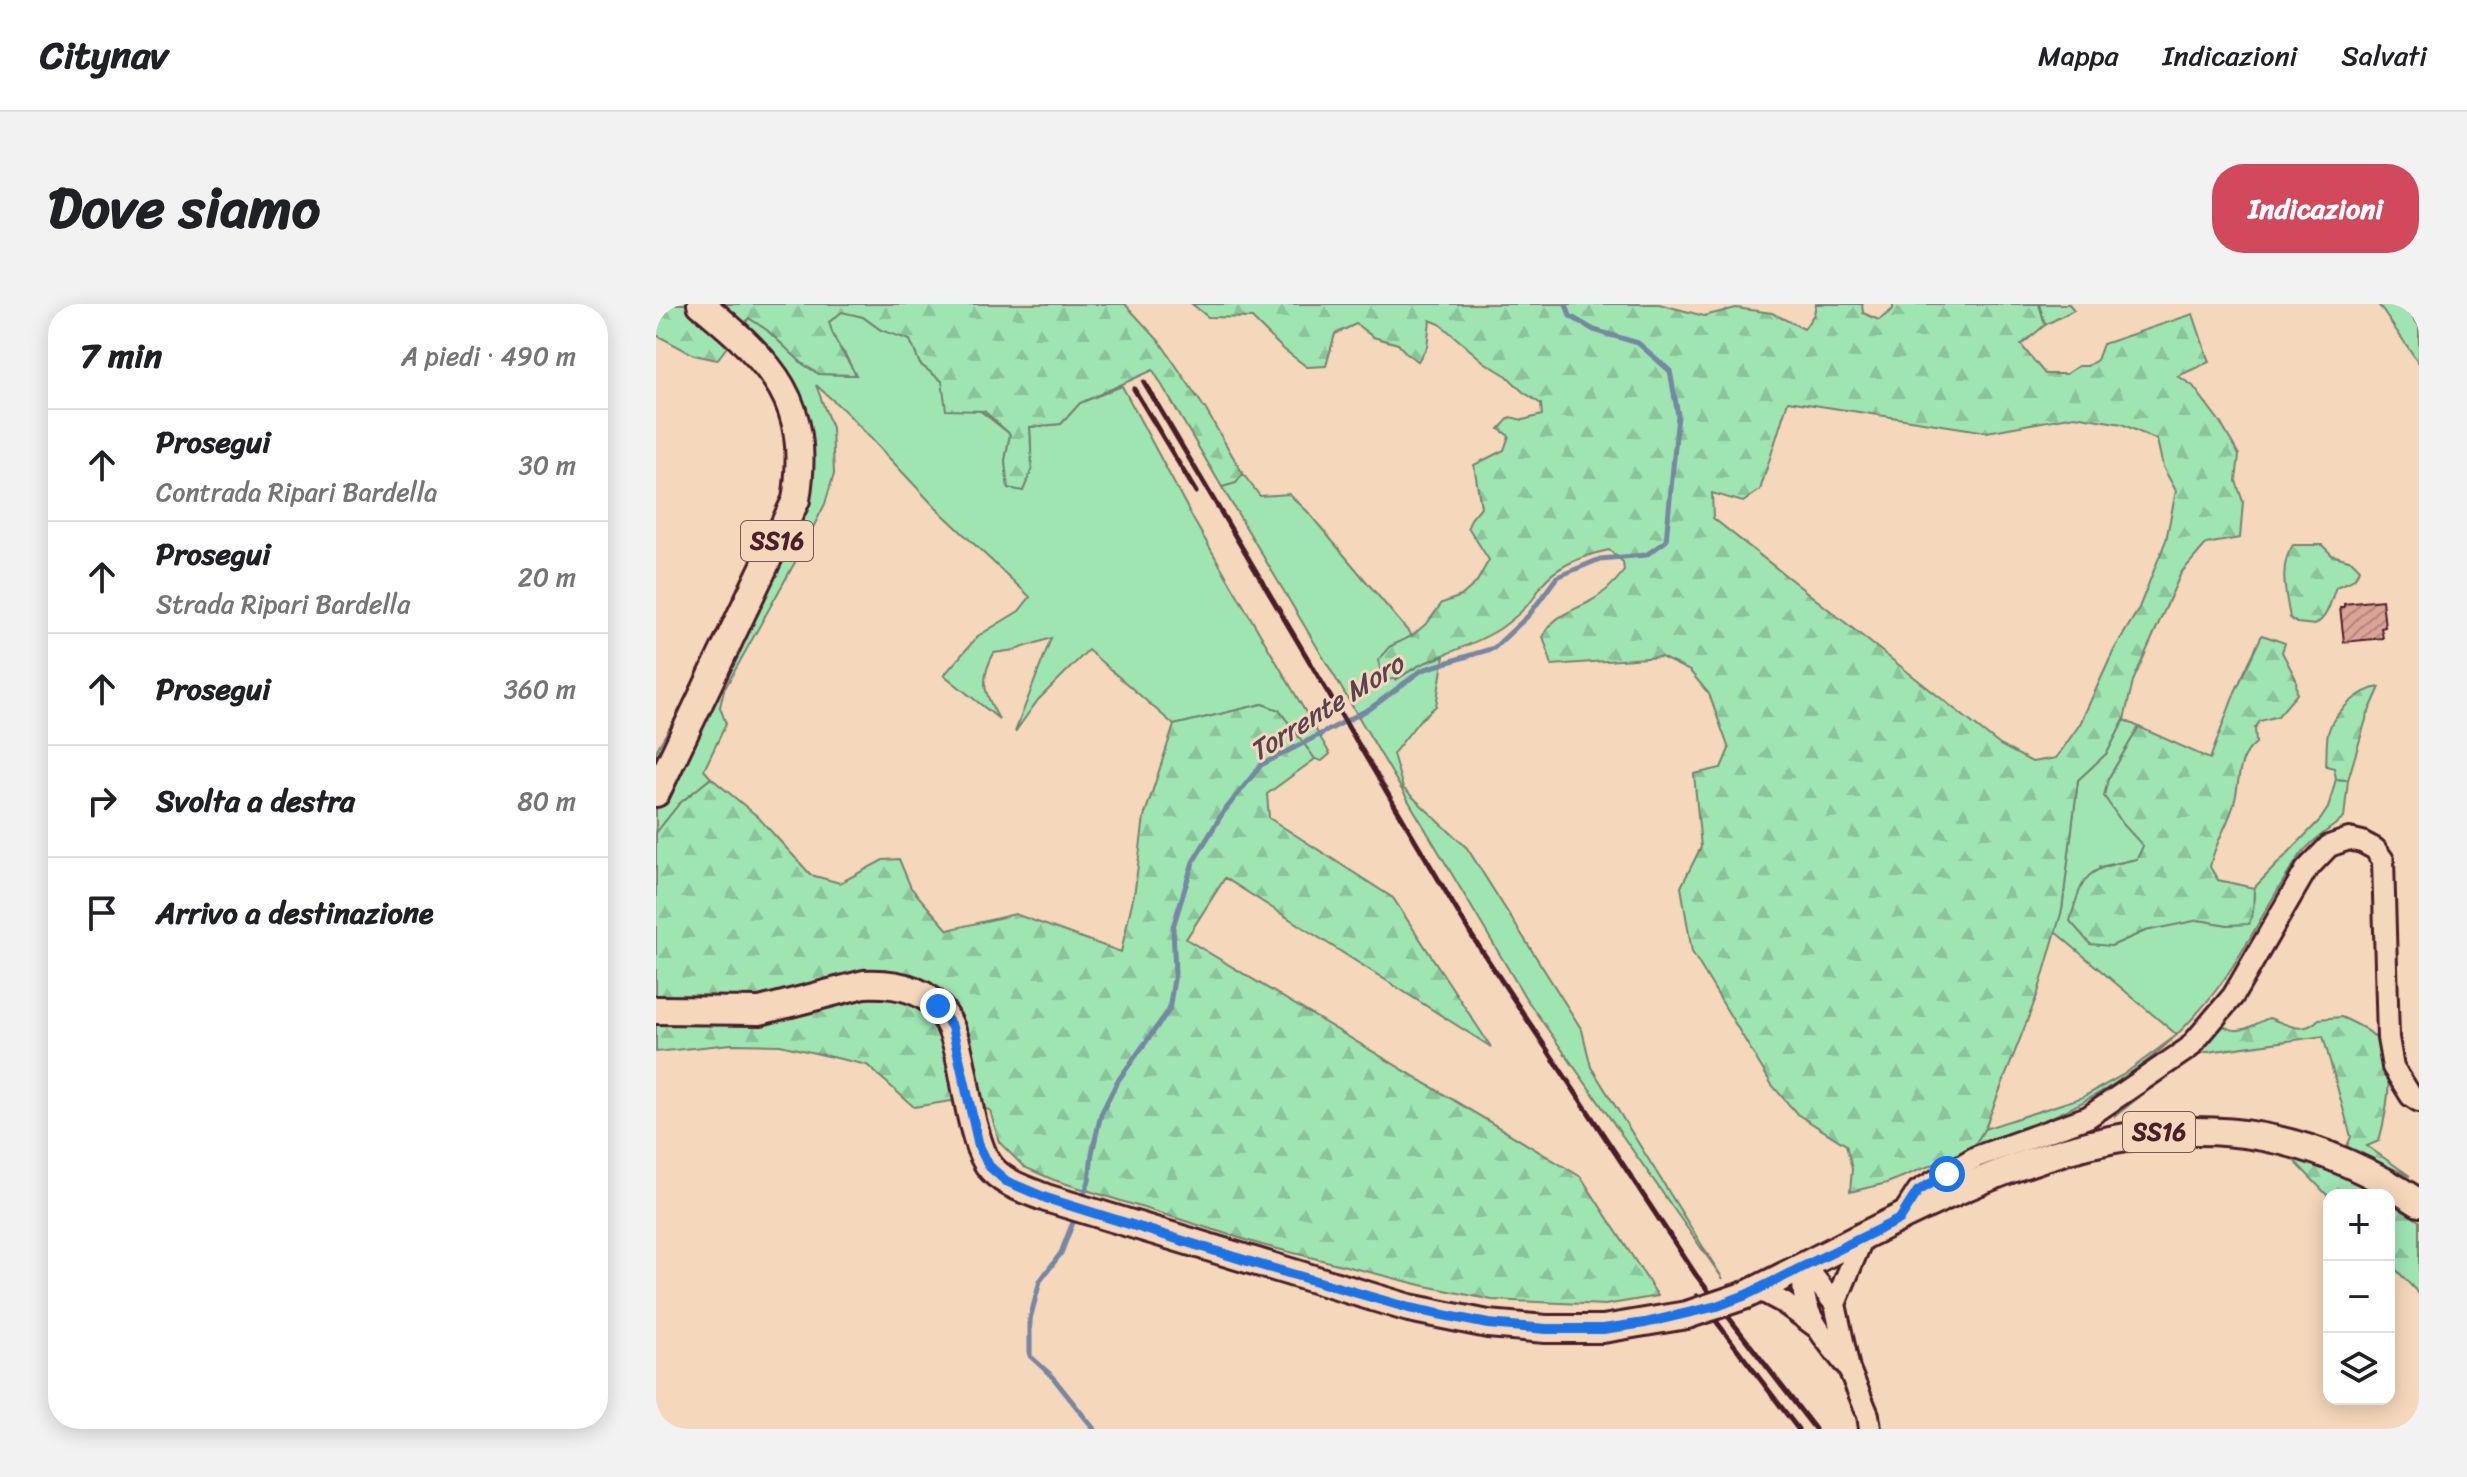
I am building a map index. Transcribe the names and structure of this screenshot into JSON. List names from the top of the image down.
{
  "streets": {
    "main road": ["SS16"]
  },
  "water": ["Torrente Moro"],
  "page": {
    "header": "Citynav",
    "nav": ["Mappa", "Indicazioni", "Salvati"],
    "title": "Dove siamo",
    "buttons": "Indicazioni",
    "heading": ["7 min", "A piedi · 490 m"],
    "list": [
      ["Prosegui", "Contrada Ripari Bardella", "30 m"],
      ["Prosegui", "Strada Ripari Bardella", "20 m"],
      ["Prosegui", "360 m"],
      ["Svolta a destra", "80 m"],
      "Arrivo a destinazione"
    ],
    "map_buttons": ["+", "−"]
  }
}
